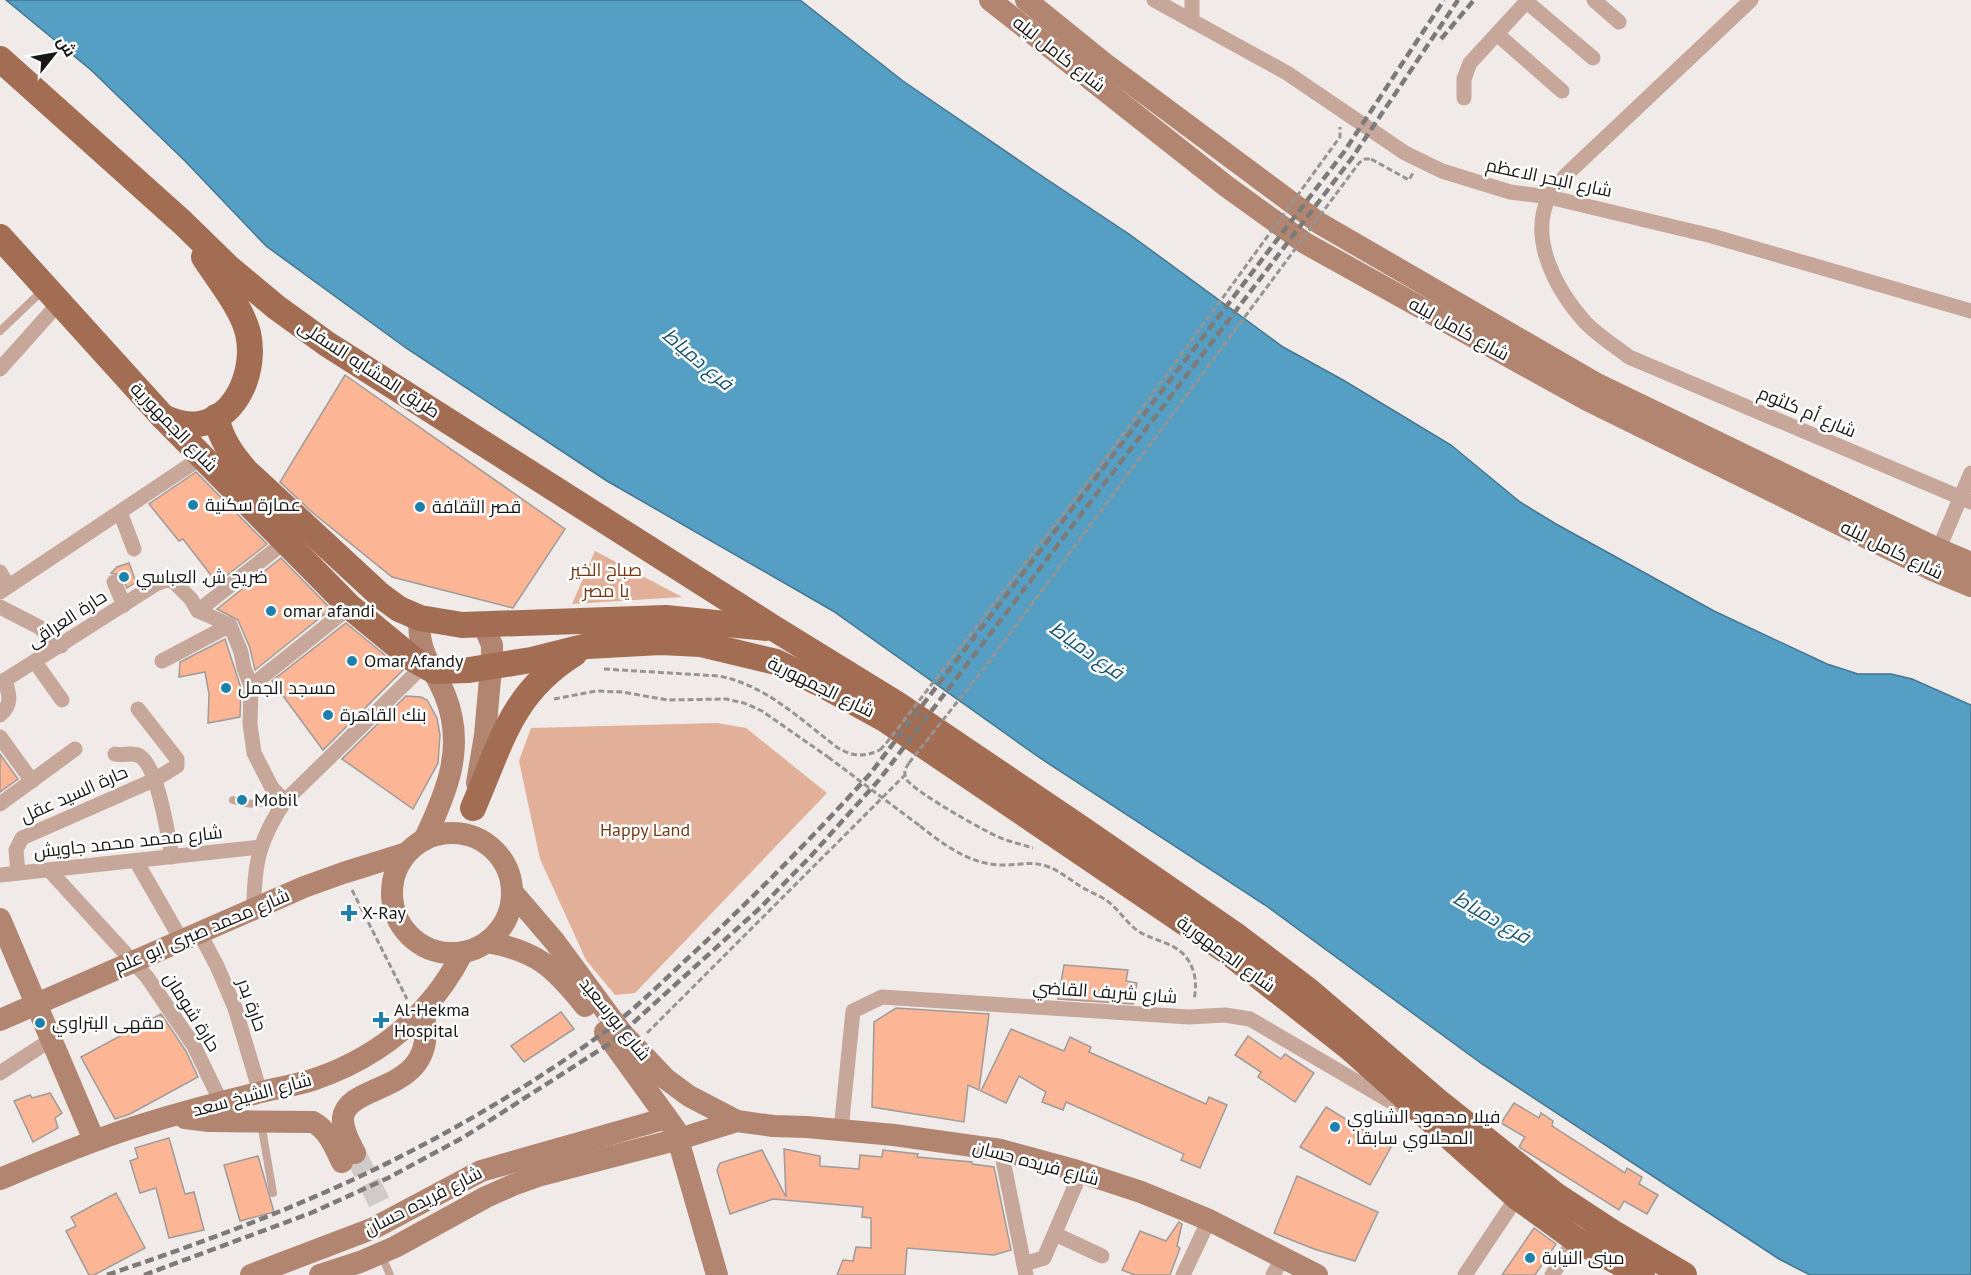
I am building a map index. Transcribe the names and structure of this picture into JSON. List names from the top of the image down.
{
  "streets": {
    "main road": [
      "شارع كامل ليله",
      "طريق المشايه السفلى",
      "شارع الجمهورية",
      "شارع محمد صبرى ابو علم",
      "شارع بورسعيد",
      "شارع الشيخ سعد",
      "شارع فريده حسان"
    ],
    "street": [
      "شارع البحر الاعظم",
      "شارع أم كلثوم",
      "حارة العراقى",
      "حارة السيد عقل",
      "شارع محمد محمد جاويش",
      "شارع شريف القاضي",
      "حارة بدر",
      "حارة شومان"
    ]
  },
  "crossings": [
    ["شارع البحر الاعظم", "شارع أم كلثوم"],
    ["طريق المشايه السفلى", "شارع الجمهورية"],
    ["شارع الجمهورية", "شارع شريف القاضي"],
    ["حارة السيد عقل", "شارع محمد محمد جاويش"],
    ["شارع محمد محمد جاويش", "حارة بدر"],
    ["شارع محمد محمد جاويش", "حارة شومان"],
    ["شارع محمد صبرى ابو علم", "حارة بدر"],
    ["شارع محمد صبرى ابو علم", "حارة شومان"],
    ["شارع محمد صبرى ابو علم", "شارع بورسعيد"],
    ["شارع محمد صبرى ابو علم", "شارع الشيخ سعد"],
    ["شارع شريف القاضي", "شارع فريده حسان"],
    ["حارة بدر", "شارع الشيخ سعد"],
    ["حارة شومان", "شارع الشيخ سعد"],
    ["شارع بورسعيد", "شارع الشيخ سعد"],
    ["شارع بورسعيد", "شارع فريده حسان"]
  ],
  "water": ["فرع دمياط"],
  "parks": ["صباح الخير يا مصر", "Happy Land"],
  "places": {
    "other": [
      "عمارة سكنية",
      "قصر الثقافة",
      "ضريح ش. العباسي",
      "omar afandi",
      "Omar Afandy",
      "مسجد الجمل",
      "بنك القاهرة",
      "Mobil",
      "مقهى البتراوي",
      "فيلا محمود الشناوي ، المحلاوي سابقا",
      "مبنى النيابة"
    ],
    "health": ["X-Ray", "Al-Hekma Hospital"]
  },
  "north": "top right"
}
